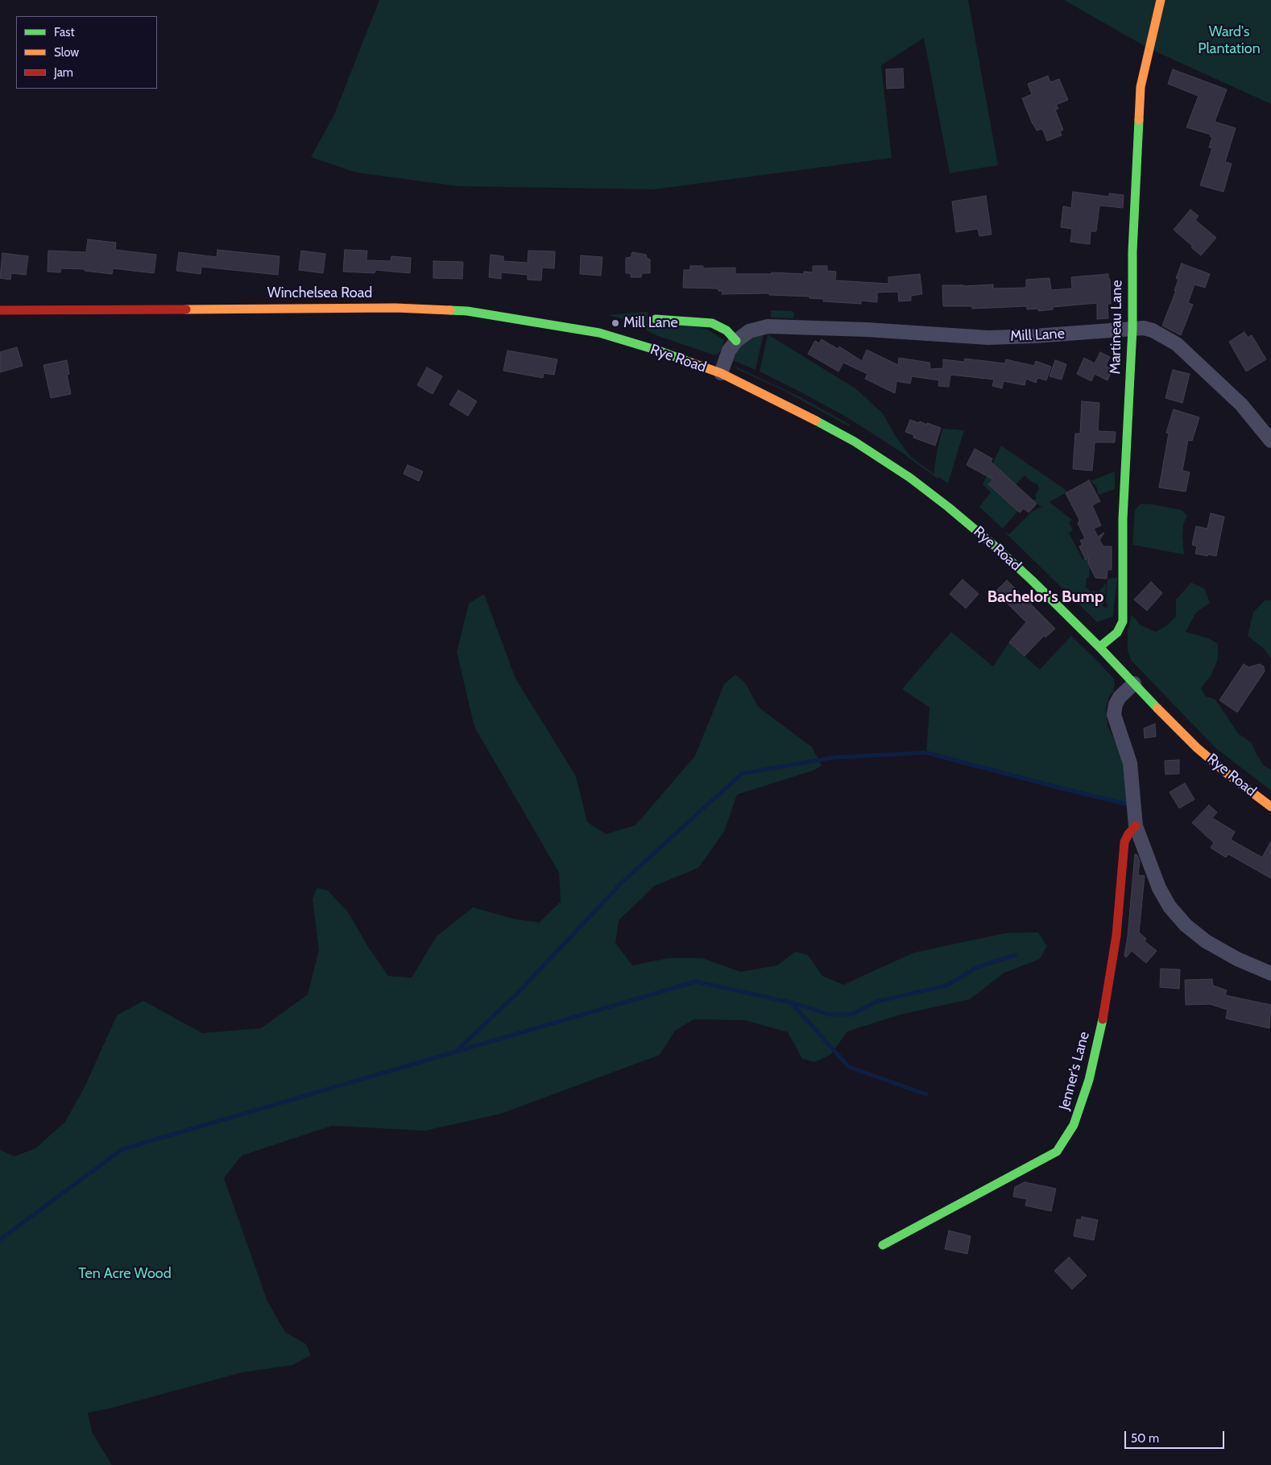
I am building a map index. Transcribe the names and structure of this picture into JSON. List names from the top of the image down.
{
  "streets": {
    "main road": [
      "Winchelsea Road",
      "Martineau Lane",
      "Rye Road",
      "Jenner's Lane"
    ],
    "street": ["Mill Lane"]
  },
  "crossings": [
    ["Winchelsea Road", "Rye Road"],
    ["Martineau Lane", "Mill Lane"],
    ["Martineau Lane", "Rye Road"],
    ["Mill Lane", "Rye Road"]
  ],
  "districts": ["Bachelor's Bump"],
  "parks": ["Ward's Plantation", "Ten Acre Wood"],
  "places": ["Mill Lane"],
  "legend": ["Fast", "Slow", "Jam"],
  "scale_bar": "50 m"
}
